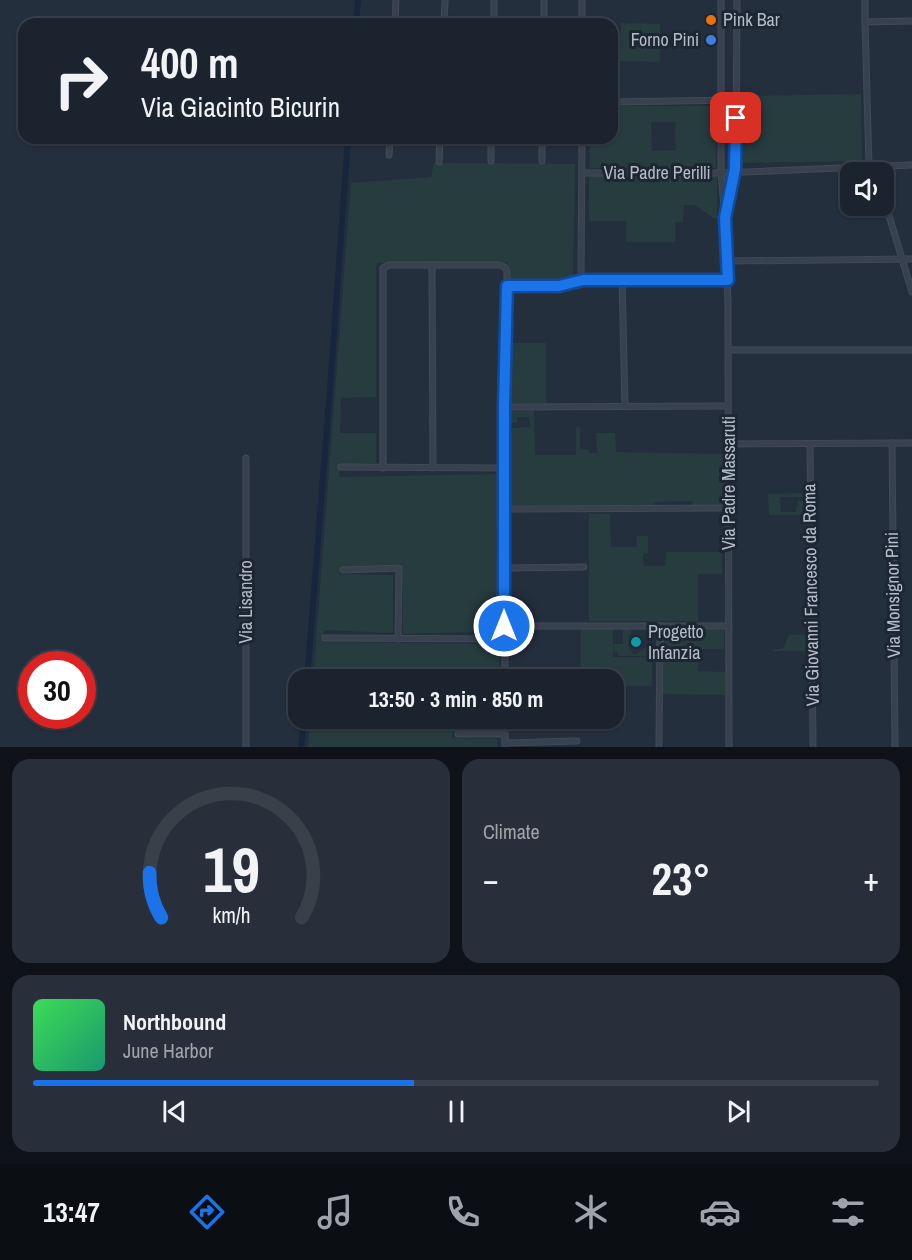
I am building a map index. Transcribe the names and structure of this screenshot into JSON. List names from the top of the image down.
{
  "streets": {
    "street": [
      "Via Padre Perilli",
      "Via Padre Massaruti",
      "Via Giovanni Francesco da Roma",
      "Via Monsignor Pini",
      "Via Lisandro"
    ]
  },
  "crossings": [
    ["Via Padre Perilli", "Via Padre Massaruti"]
  ],
  "places": ["Pink Bar", "Forno Pini", "Progetto Infanzia"],
  "page": {
    "turn": ["400 m", "Via Giacinto Bicurin"],
    "limit": "30",
    "trip": "13:50 · 3 min · 850 m",
    "tile": "Climate",
    "heat": ["−", "23°", "+"],
    "song": ["Northbound", "June Harbor"],
    "tabs": "13:47",
    "gauge": ["19", "km/h"]
  }
}
